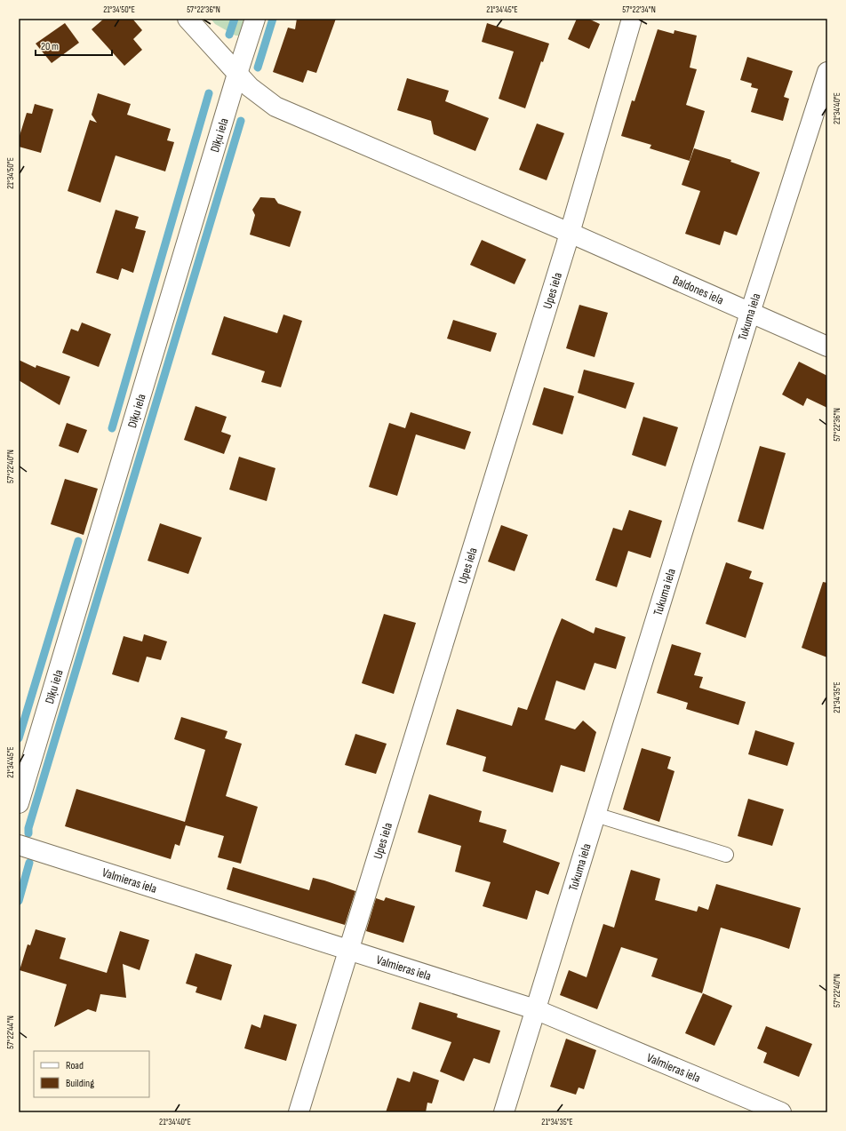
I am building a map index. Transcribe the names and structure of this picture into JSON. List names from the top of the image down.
{
  "streets": {
    "street": [
      "Dīķu iela",
      "Baldones iela",
      "Upes iela",
      "Tukuma iela",
      "Valmieras iela"
    ]
  },
  "crossings": [
    ["Dīķu iela", "Baldones iela"],
    ["Baldones iela", "Upes iela"],
    ["Baldones iela", "Tukuma iela"],
    ["Upes iela", "Valmieras iela"],
    ["Tukuma iela", "Valmieras iela"]
  ],
  "legend": ["Road", "Building"],
  "scale_bar": "20 m",
  "coordinates": [
    "21°34'50\"E",
    "57°22'36\"N",
    "21°34'45\"E",
    "57°22'34\"N",
    "21°34'40\"E",
    "57°22'40\"N",
    "21°34'35\"E",
    "57°22'44\"N"
  ]
}
